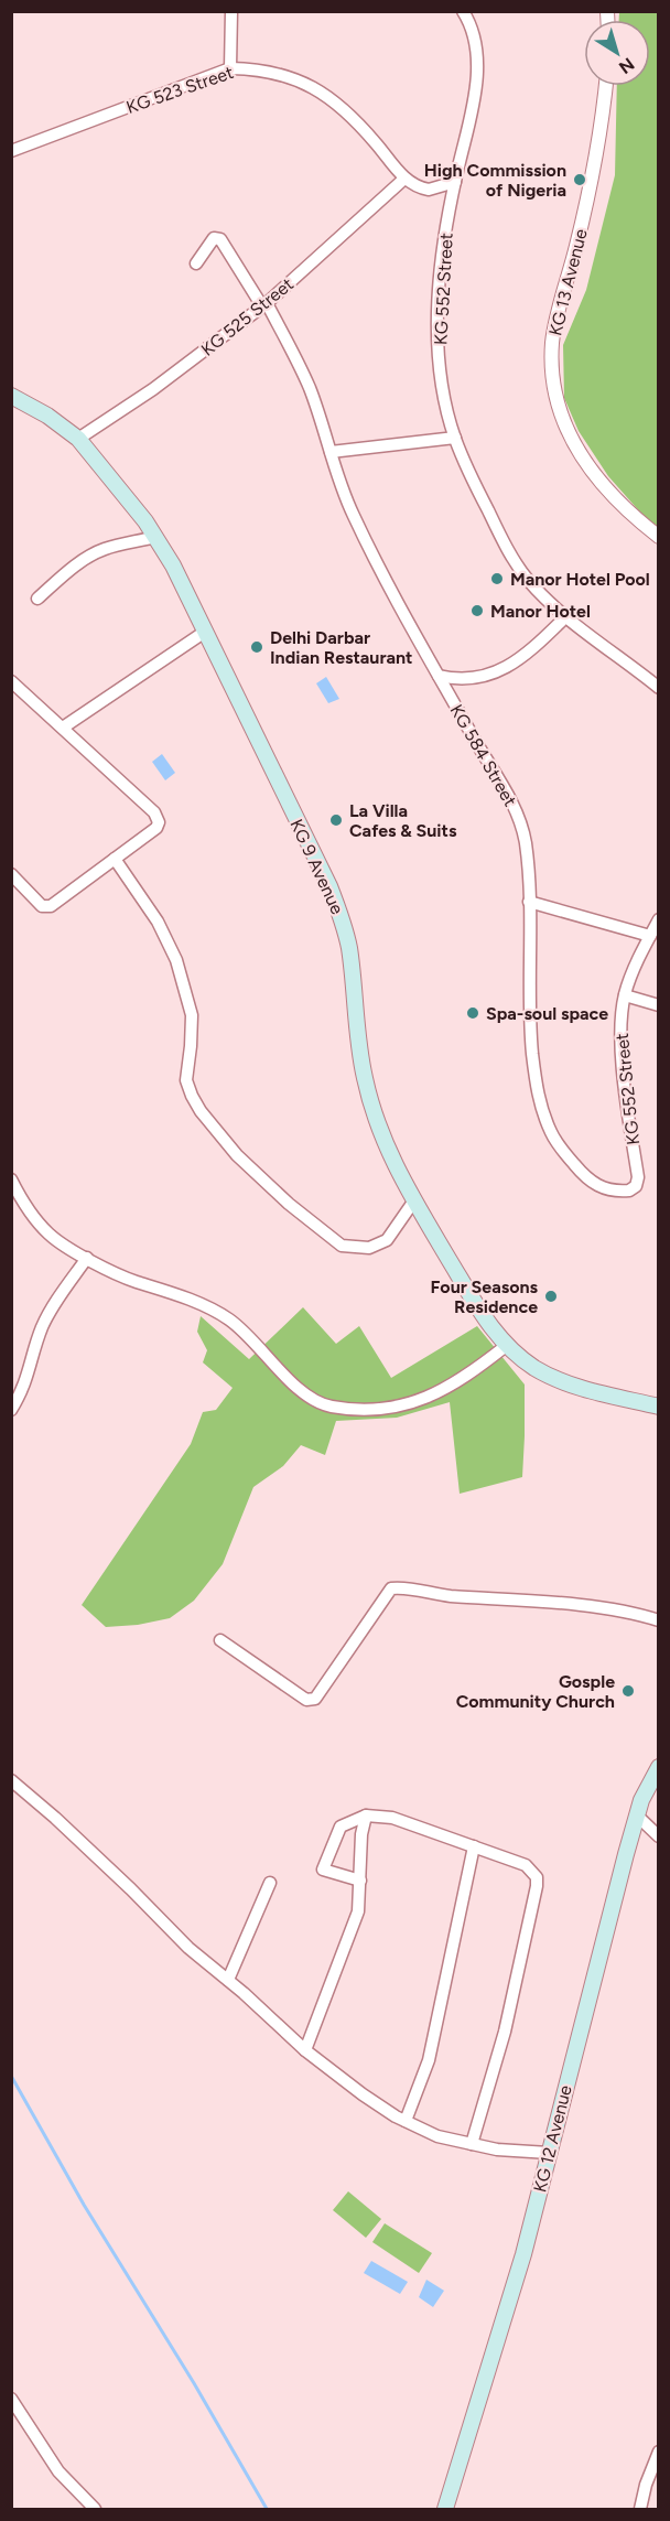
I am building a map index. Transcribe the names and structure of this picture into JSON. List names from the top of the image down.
{
  "streets": {
    "main road": ["KG 9 Avenue", "KG 12 Avenue"],
    "street": [
      "KG 523 Street",
      "KG 13 Avenue",
      "KG 552 Street",
      "KG 525 Street",
      "KG 584 Street"
    ]
  },
  "crossings": [
    ["KG 523 Street", "KG 552 Street"],
    ["KG 523 Street", "KG 525 Street"],
    ["KG 552 Street", "KG 584 Street"],
    ["KG 525 Street", "KG 584 Street"],
    ["KG 525 Street", "KG 9 Avenue"]
  ],
  "places": [
    "High Commission of Nigeria",
    "Manor Hotel Pool",
    "Manor Hotel",
    "Delhi Darbar Indian Restaurant",
    "La Villa Cafes & Suits",
    "Spa-soul space",
    "Four Seasons Residence",
    "Gosple Community Church"
  ],
  "north": "bottom right"
}
